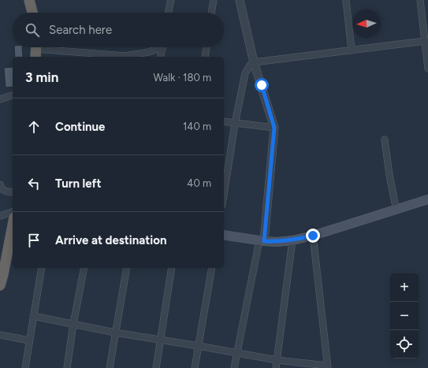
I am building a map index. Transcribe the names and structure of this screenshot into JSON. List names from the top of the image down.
{
  "north": "left",
  "page": {
    "search": "Search here",
    "heading": ["3 min", "Walk · 180 m"],
    "list": [
      ["Continue", "140 m"],
      ["Turn left", "40 m"],
      "Arrive at destination"
    ],
    "map_buttons": ["+", "−"]
  }
}
